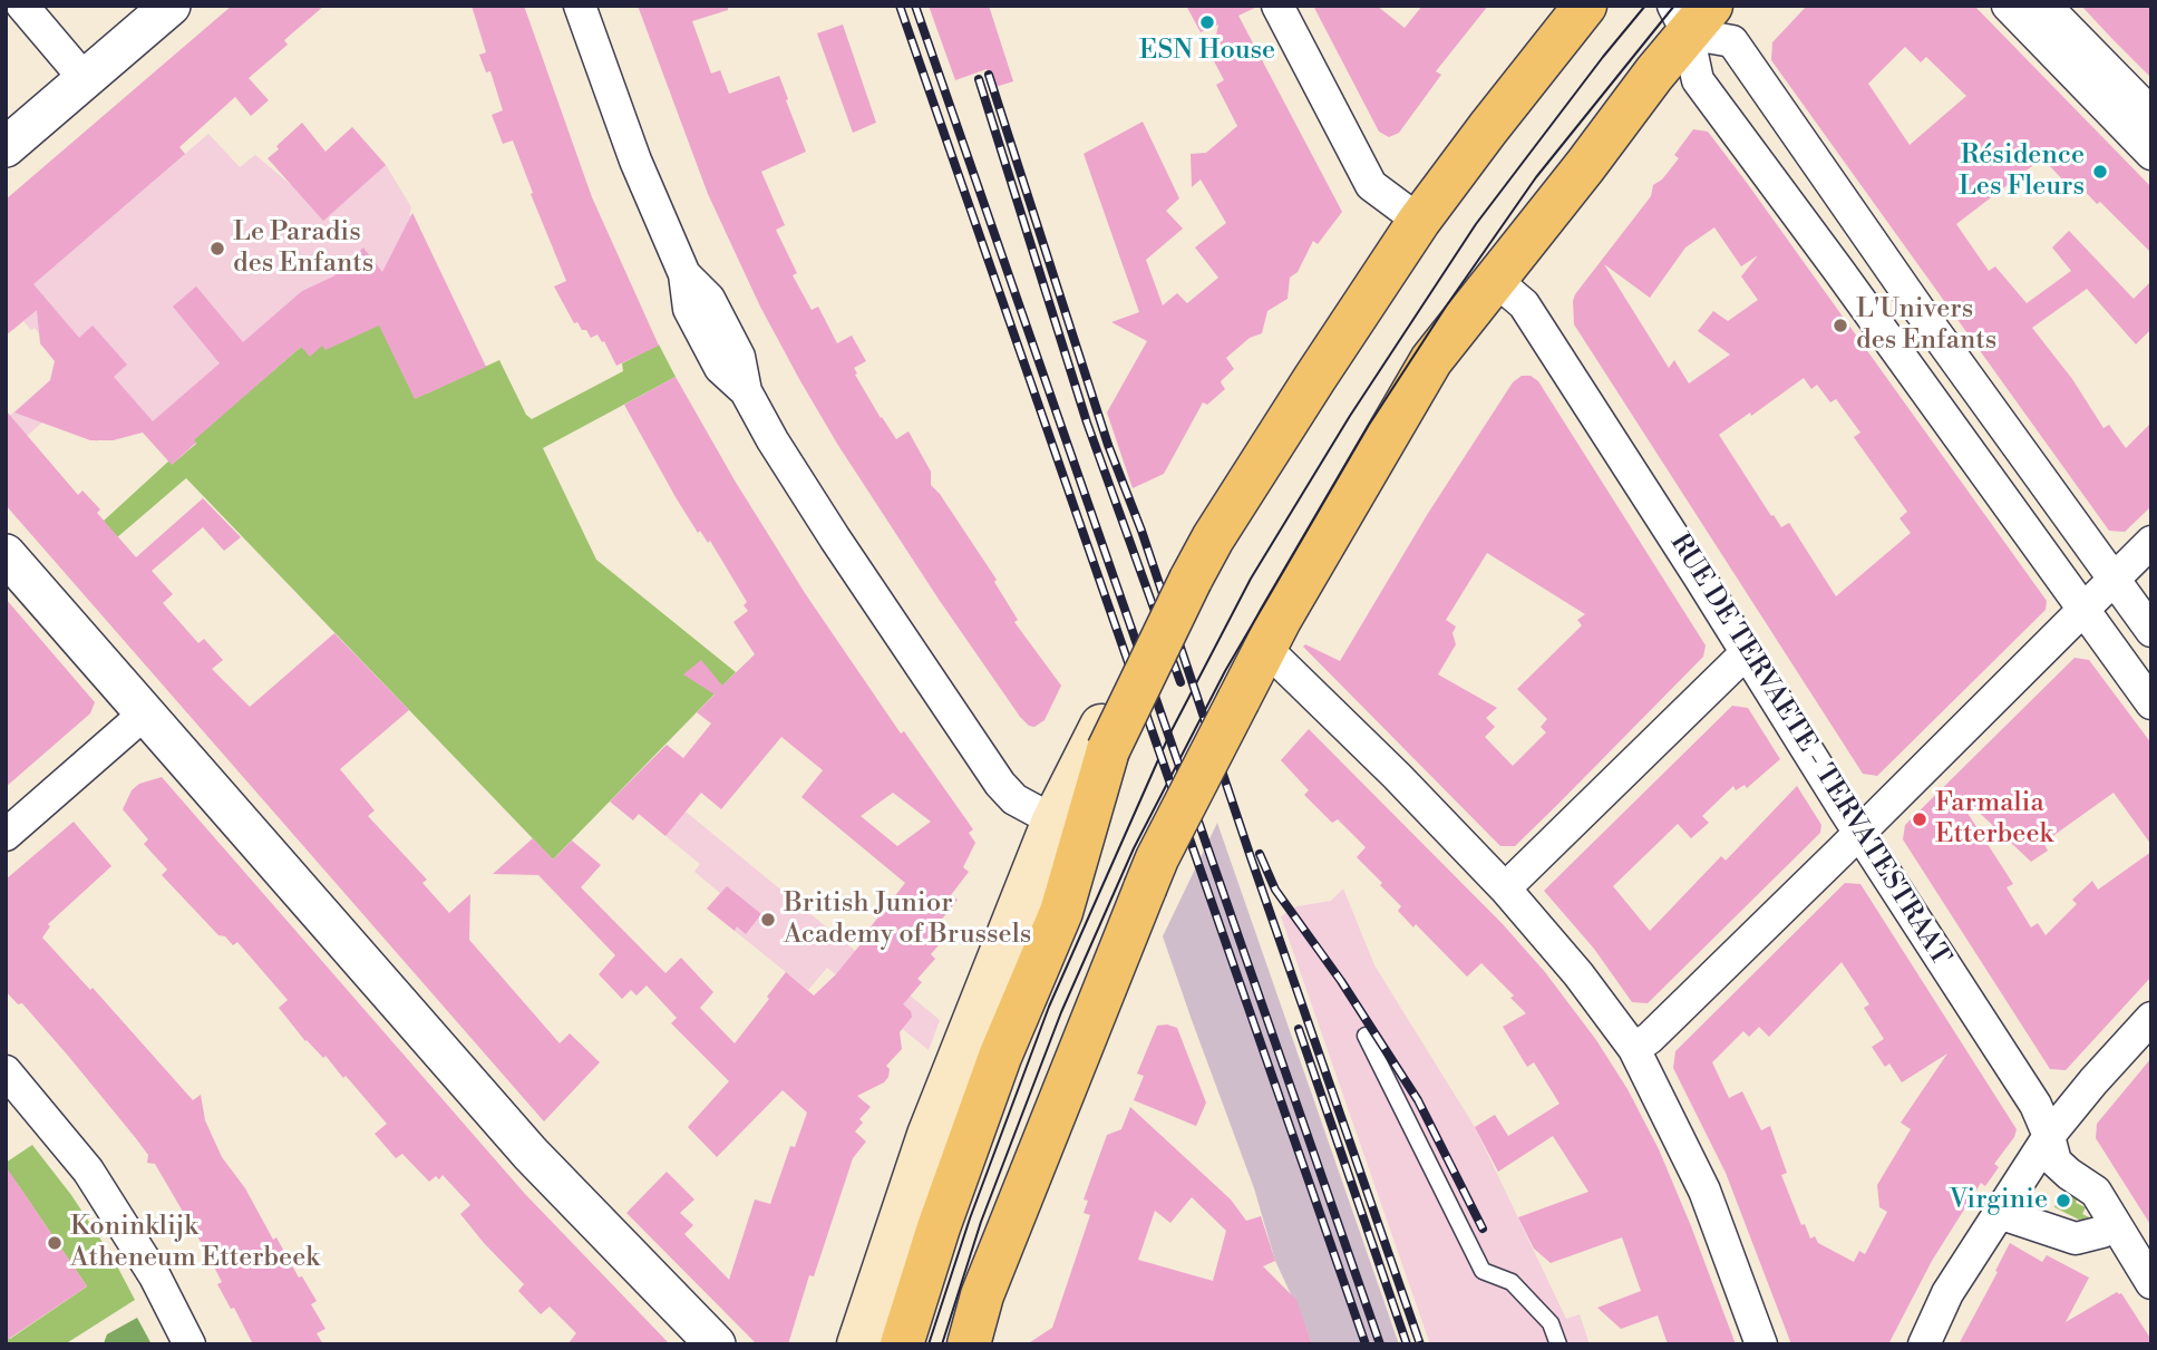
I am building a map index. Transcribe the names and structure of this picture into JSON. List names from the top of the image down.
{
  "streets": {
    "street": ["RUE DE TERVAETE - TERVATESTRAAT"]
  },
  "places": [
    "ESN House",
    "Résidence Les Fleurs",
    "Le Paradis des Enfants",
    "L'Univers des Enfants",
    "Farmalia Etterbeek",
    "British Junior Academy of Brussels",
    "Virginie",
    "Koninklijk Atheneum Etterbeek"
  ]
}
